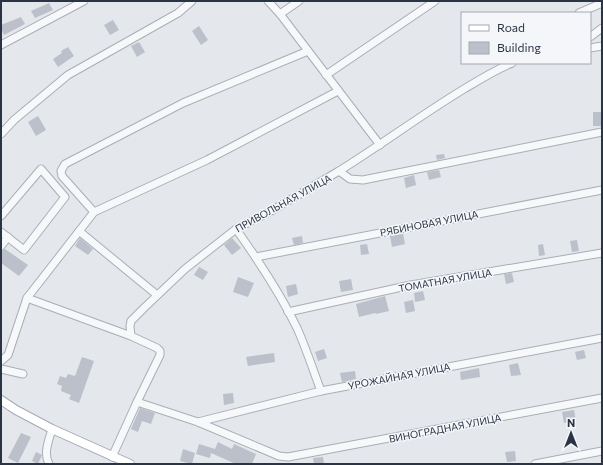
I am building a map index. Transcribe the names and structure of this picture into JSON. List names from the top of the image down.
{
  "streets": {
    "street": [
      "ПРИВОЛЬНАЯ УЛИЦА",
      "РЯБИНОВАЯ УЛИЦА",
      "ТОМАТНАЯ УЛИЦА",
      "УРОЖАЙНАЯ УЛИЦА",
      "ВИНОГРАДНАЯ УЛИЦА"
    ]
  },
  "crossings": [
    ["УРОЖАЙНАЯ УЛИЦА", "ВИНОГРАДНАЯ УЛИЦА"]
  ],
  "legend": ["Road", "Building"],
  "north": "top"
}
